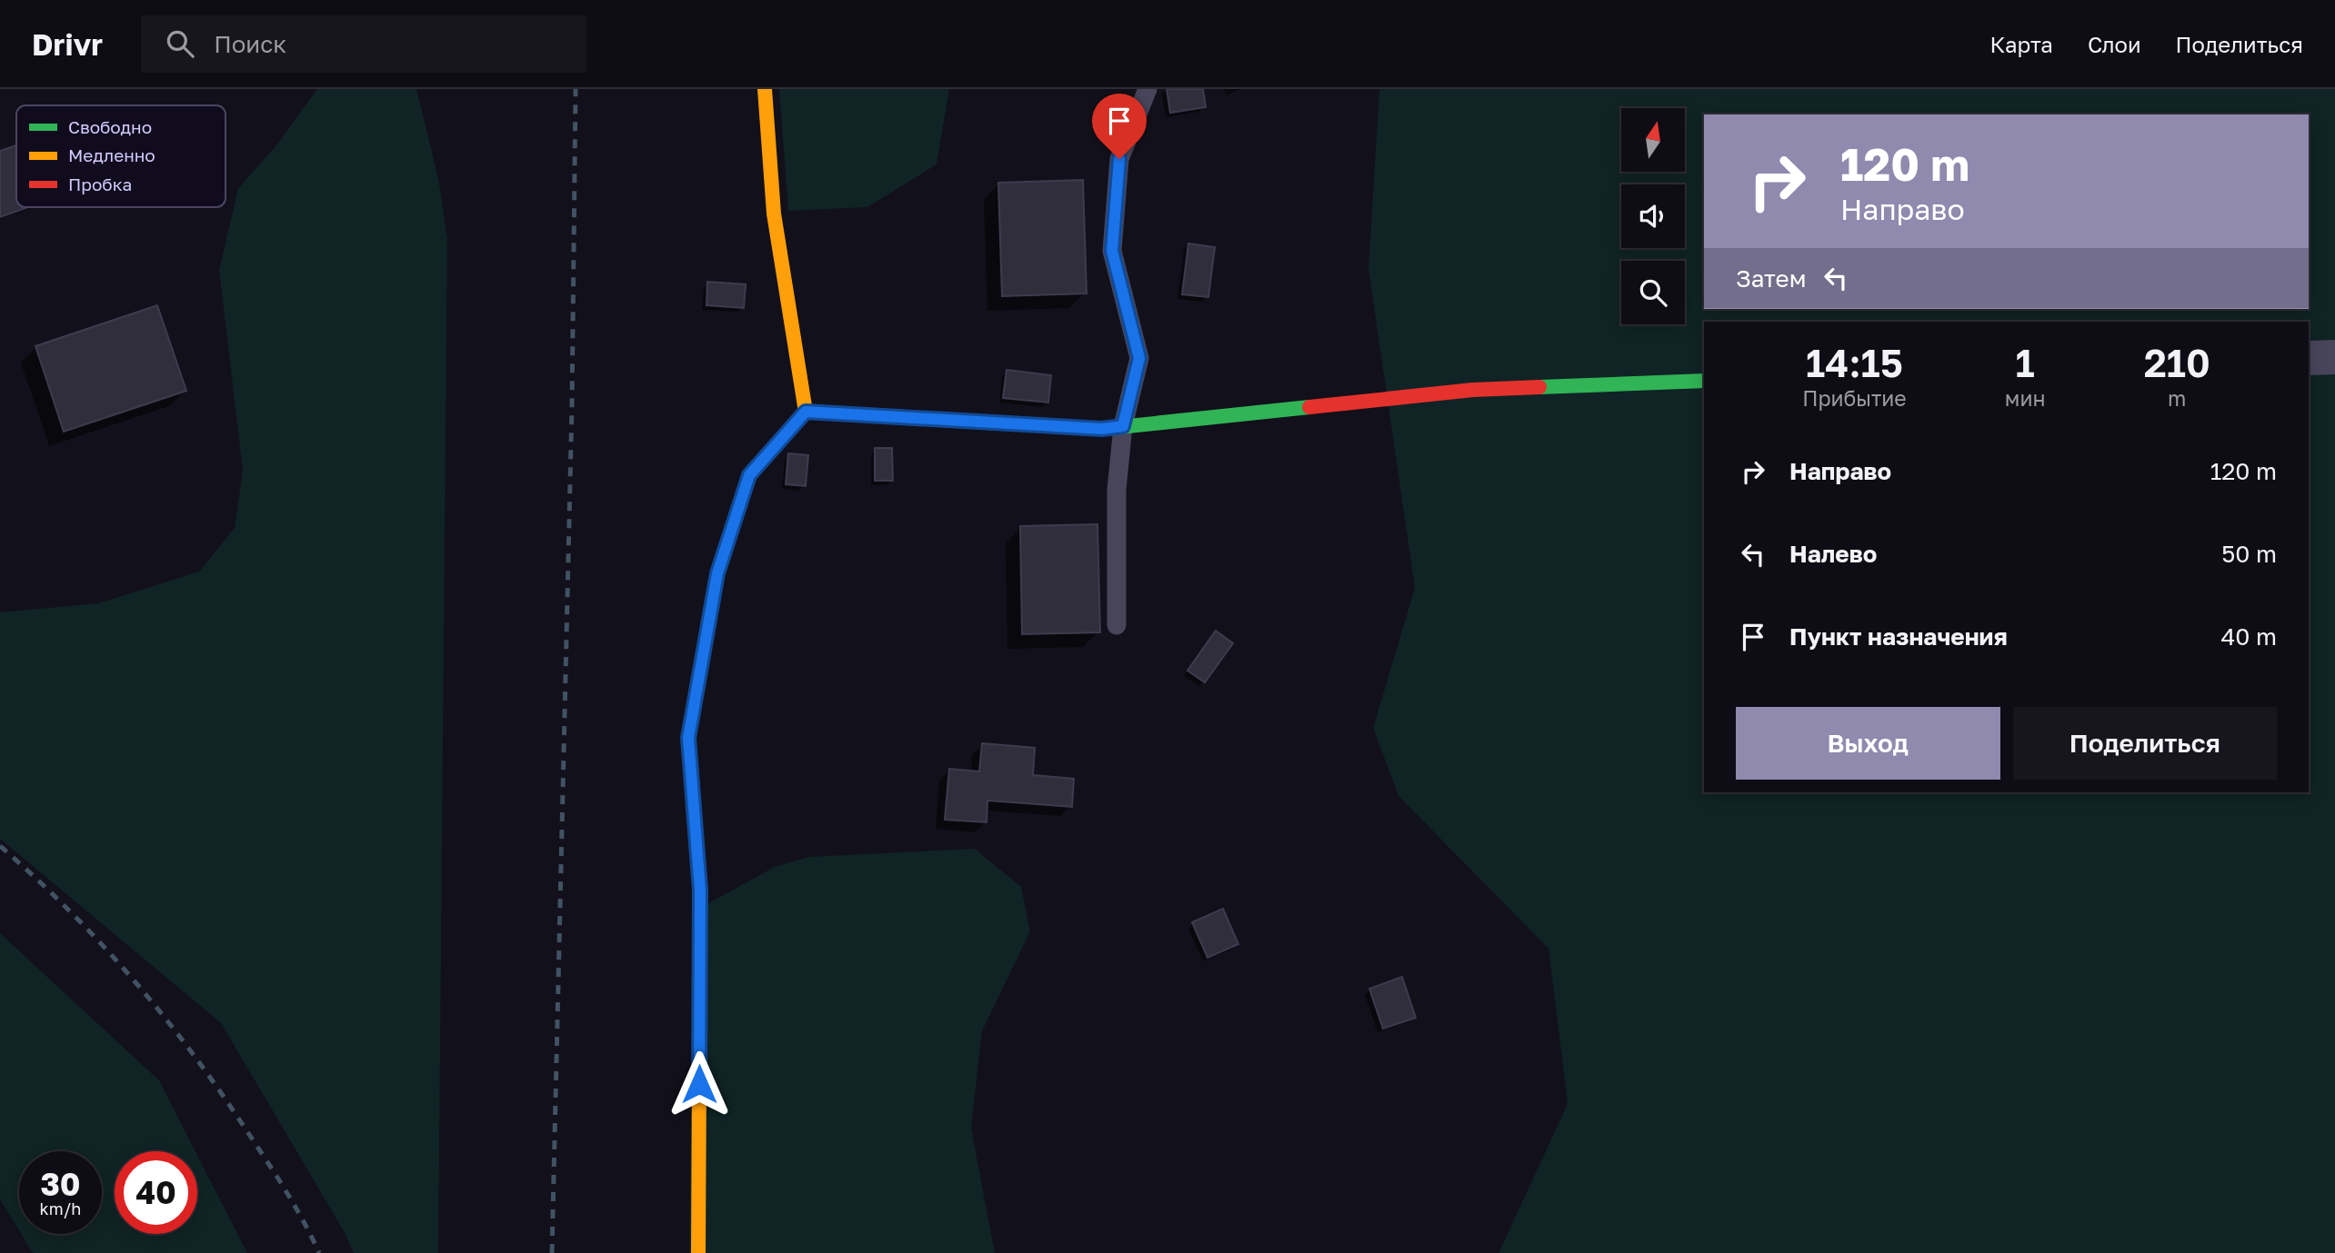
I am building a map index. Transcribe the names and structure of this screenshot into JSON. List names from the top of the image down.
{
  "legend": ["Свободно", "Медленно", "Пробка"],
  "north": "top",
  "page": {
    "header": "Drivr",
    "search": "Поиск",
    "nav": ["Карта", "Слои", "Поделиться"],
    "turn": ["120 m", "Направо"],
    "then": "Затем",
    "eta": [
      "14:15",
      "Прибытие",
      "1",
      "мин",
      "210",
      "m"
    ],
    "list": [
      {
        "name": "Направо",
        "value": "120 m"
      },
      {
        "name": "Налево",
        "value": "50 m"
      },
      {
        "name": "Пункт назначения",
        "value": "40 m"
      }
    ],
    "buttons": ["Выход", "Поделиться"],
    "speed": "30 km/h",
    "limit": "40"
  }
}
